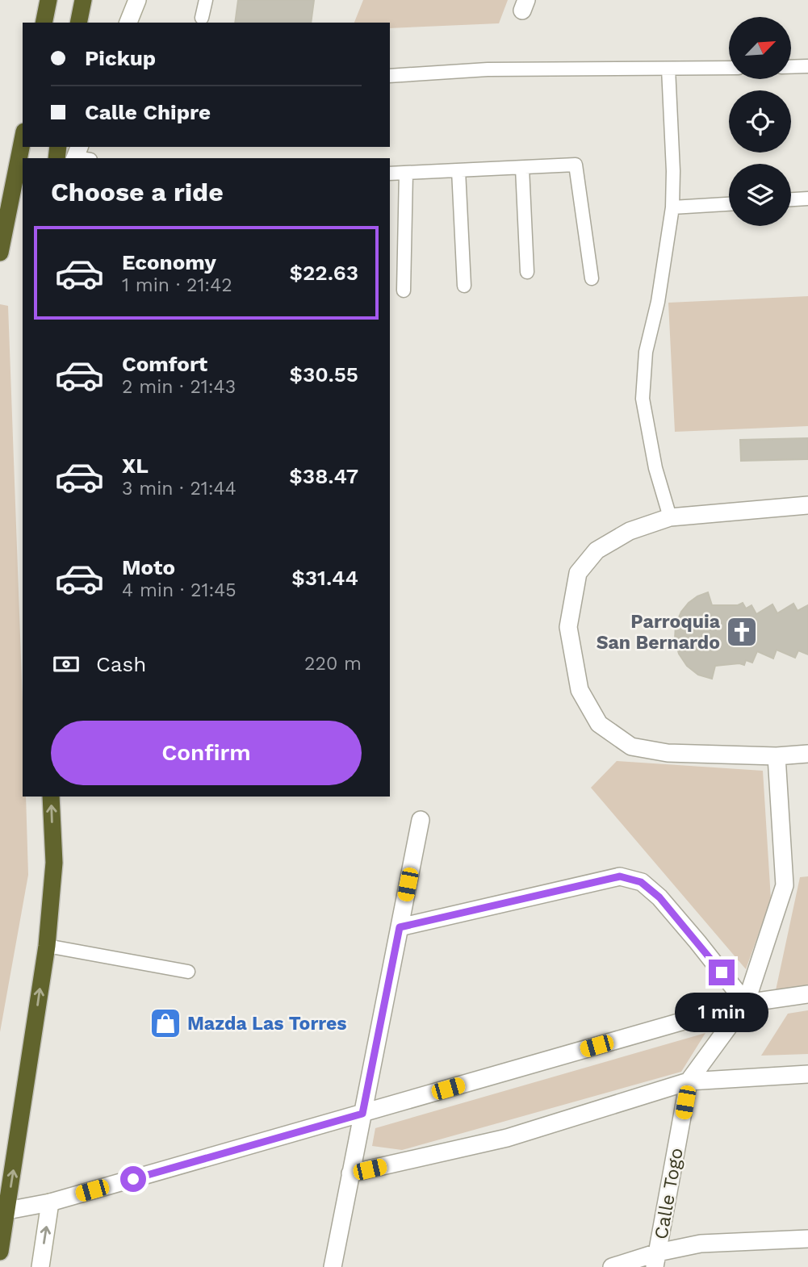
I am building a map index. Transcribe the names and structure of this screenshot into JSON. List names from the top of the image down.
{
  "streets": {
    "street": ["Calle Togo"]
  },
  "places": {
    "church": ["Parroquia San Bernardo"],
    "shop": ["Mazda Las Torres"]
  },
  "north": "top right",
  "page": {
    "banner": ["Pickup", "Calle Chipre"],
    "heading": "Choose a ride",
    "list": [
      {
        "name": "Economy",
        "note": "1 min · 21:42",
        "value": "$22.63"
      },
      {
        "name": "Comfort",
        "note": "2 min · 21:43",
        "value": "$30.55"
      },
      {
        "name": "XL",
        "note": "3 min · 21:44",
        "value": "$38.47"
      },
      {
        "name": "Moto",
        "note": "4 min · 21:45",
        "value": "$31.44"
      }
    ],
    "pay": ["Cash", "220 m"],
    "buttons": "Confirm",
    "bubble": "1 min"
  }
}
